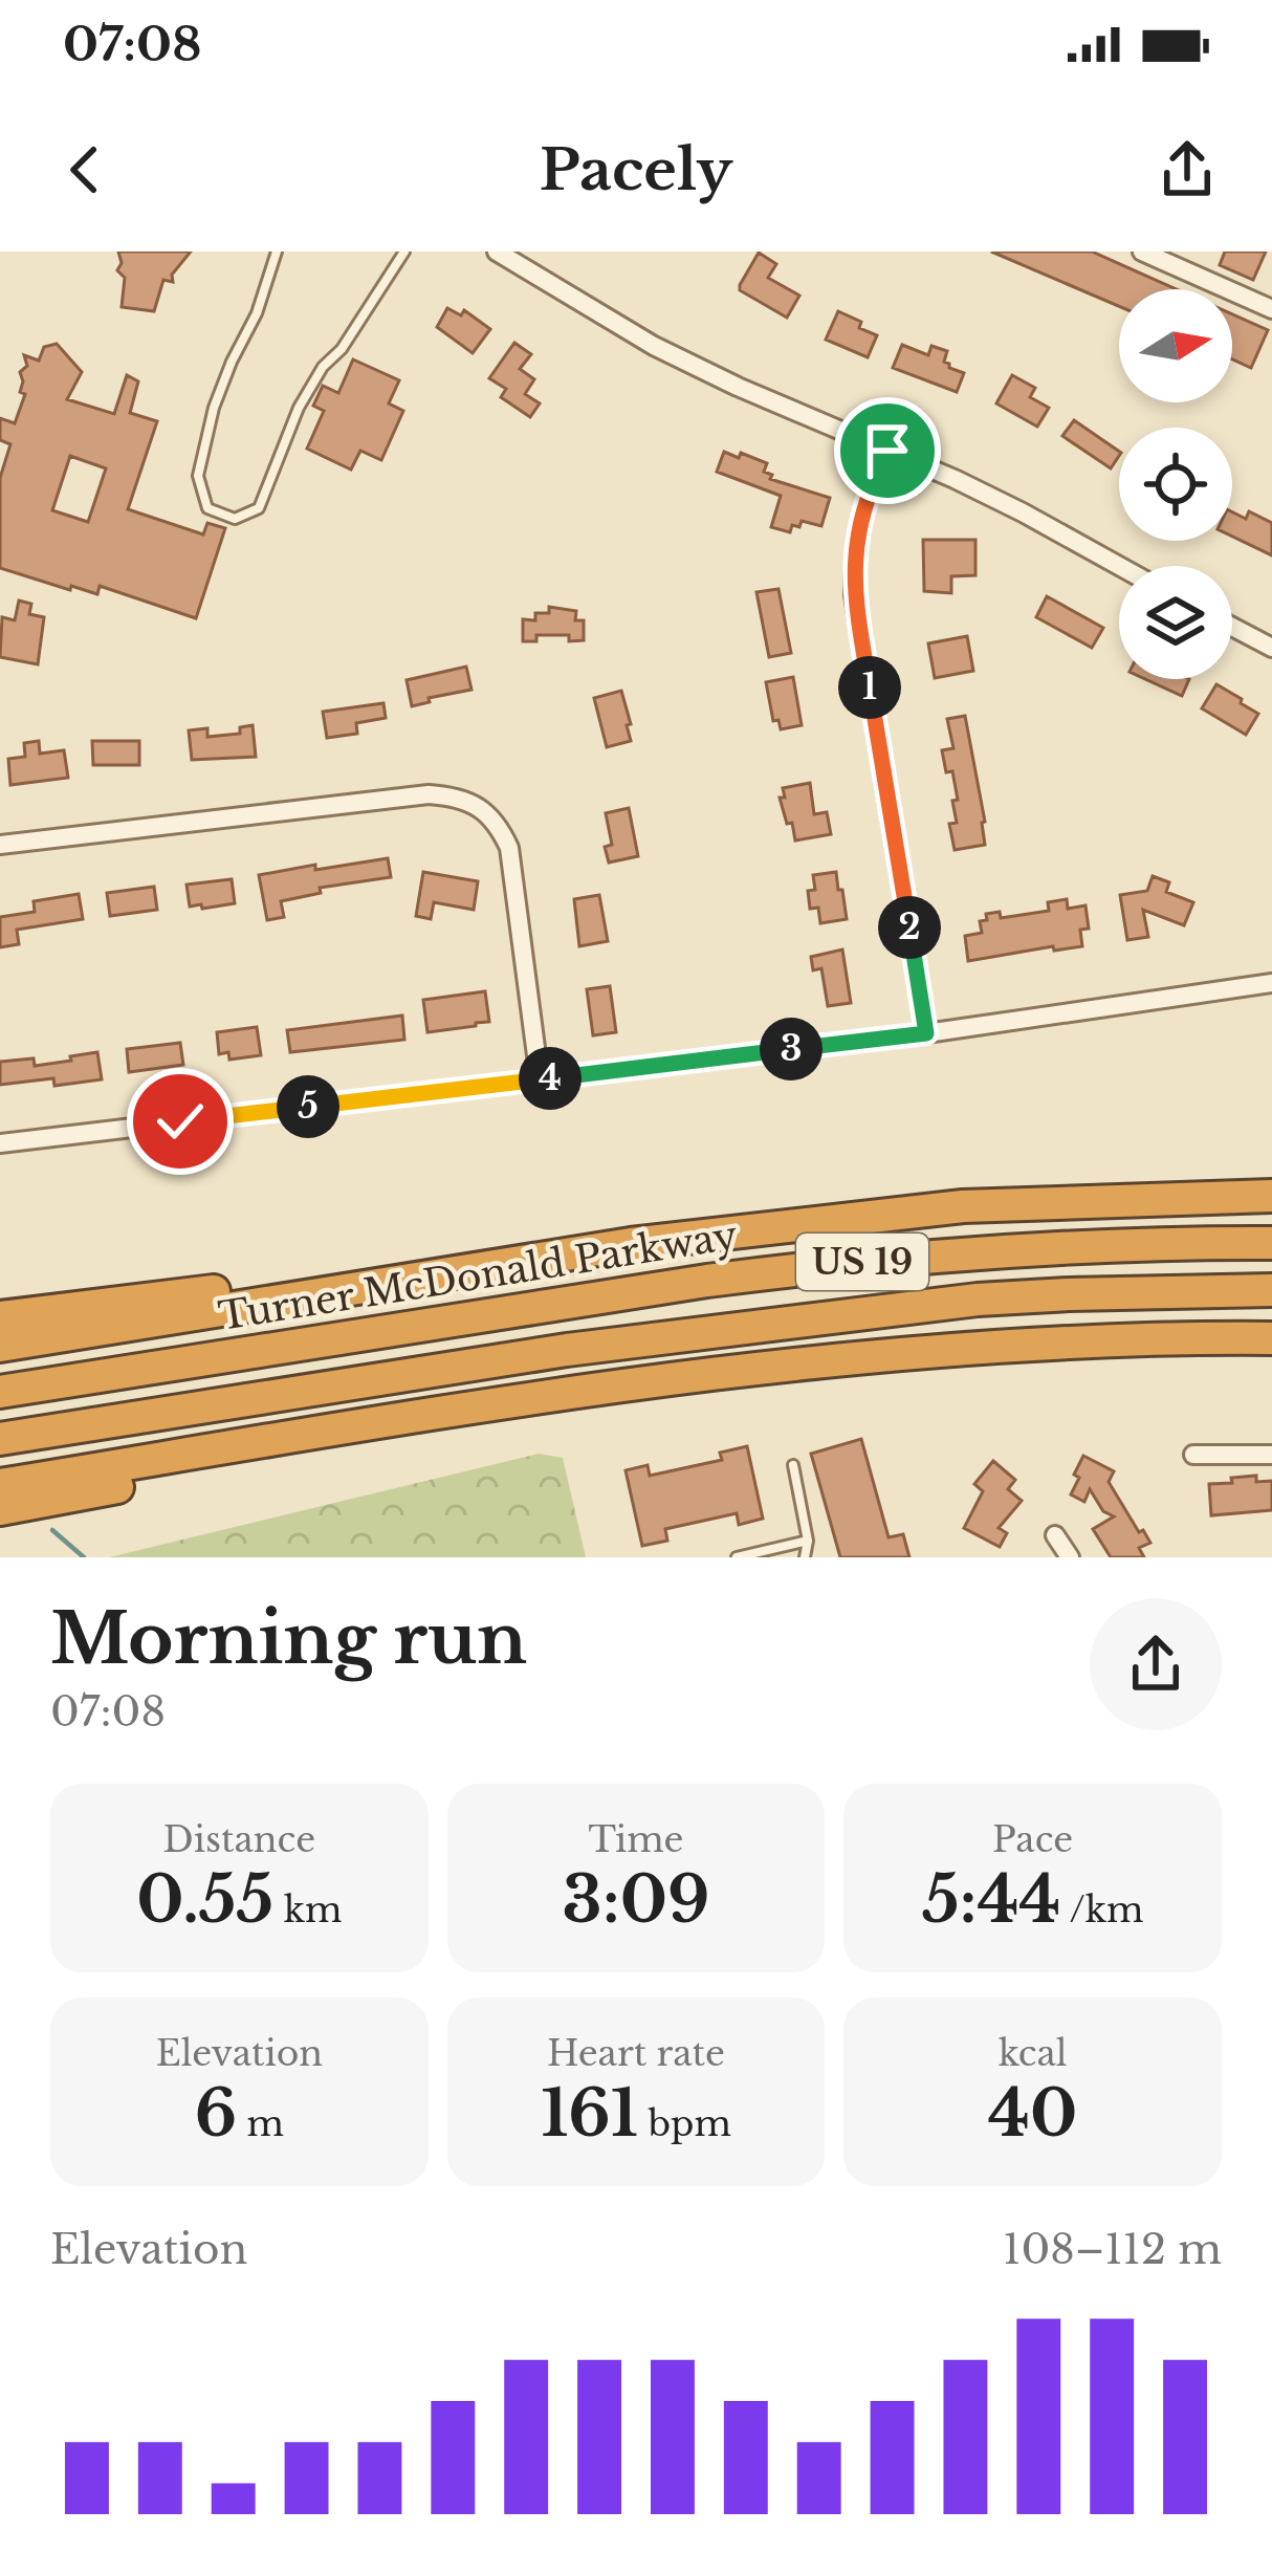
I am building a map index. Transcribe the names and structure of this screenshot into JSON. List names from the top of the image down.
{
  "streets": {
    "highway": ["US 19", "Turner McDonald Parkway"]
  },
  "north": "right",
  "page": {
    "status": "07:08",
    "header": "Pacely",
    "pins": [
      "1",
      "2",
      "3",
      "4",
      "5"
    ],
    "heading": ["Morning run", "07:08"],
    "stats": [
      ["Distance", "0.55 km"],
      ["Time", "3:09"],
      ["Pace", "5:44 /km"],
      ["Elevation", "6 m"],
      ["Heart rate", "161 bpm"],
      ["kcal", "40"]
    ],
    "chart": ["Elevation", "108–112 m"]
  }
}
